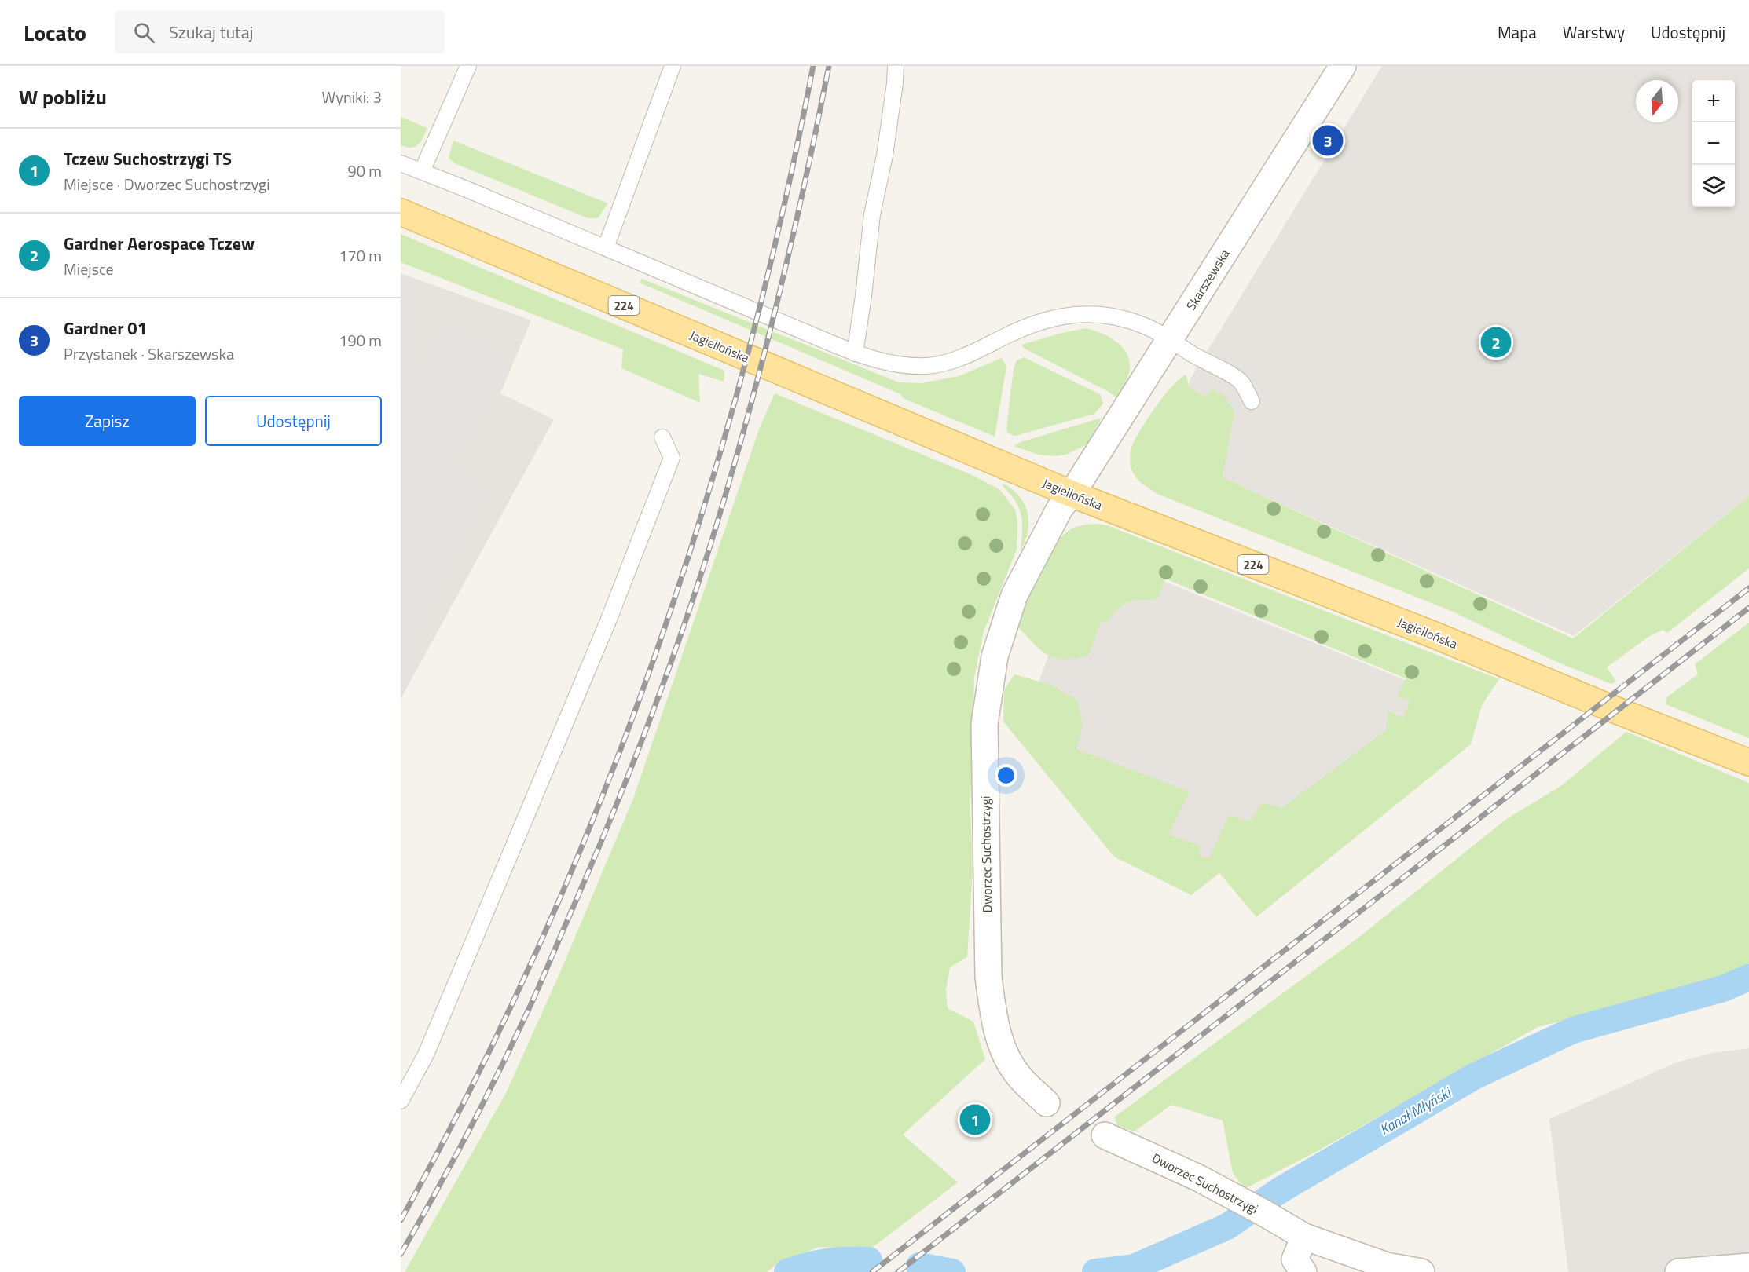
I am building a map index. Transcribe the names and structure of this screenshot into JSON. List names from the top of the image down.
{
  "streets": {
    "main road": ["224", "Jagiellońska"],
    "street": ["Skarszewska", "Dworzec Suchostrzygi"]
  },
  "crossings": [
    ["Skarszewska", "Jagiellońska"],
    ["Skarszewska", "Dworzec Suchostrzygi"],
    ["Jagiellońska", "Dworzec Suchostrzygi"]
  ],
  "water": ["Kanał Młyński"],
  "north": "bottom",
  "page": {
    "header": "Locato",
    "search": "Szukaj tutaj",
    "nav": ["Mapa", "Warstwy", "Udostępnij"],
    "heading": ["W pobliżu", "Wyniki: 3"],
    "map_buttons": ["+", "−"],
    "pins": ["3", "2", "1"],
    "list": [
      {
        "mark": "1",
        "name": "Tczew Suchostrzygi TS",
        "note": "Miejsce · Dworzec Suchostrzygi",
        "value": "90 m"
      },
      {
        "mark": "2",
        "name": "Gardner Aerospace Tczew",
        "note": "Miejsce",
        "value": "170 m"
      },
      {
        "mark": "3",
        "name": "Gardner 01",
        "note": "Przystanek · Skarszewska",
        "value": "190 m"
      }
    ],
    "buttons": ["Zapisz", "Udostępnij"]
  }
}
